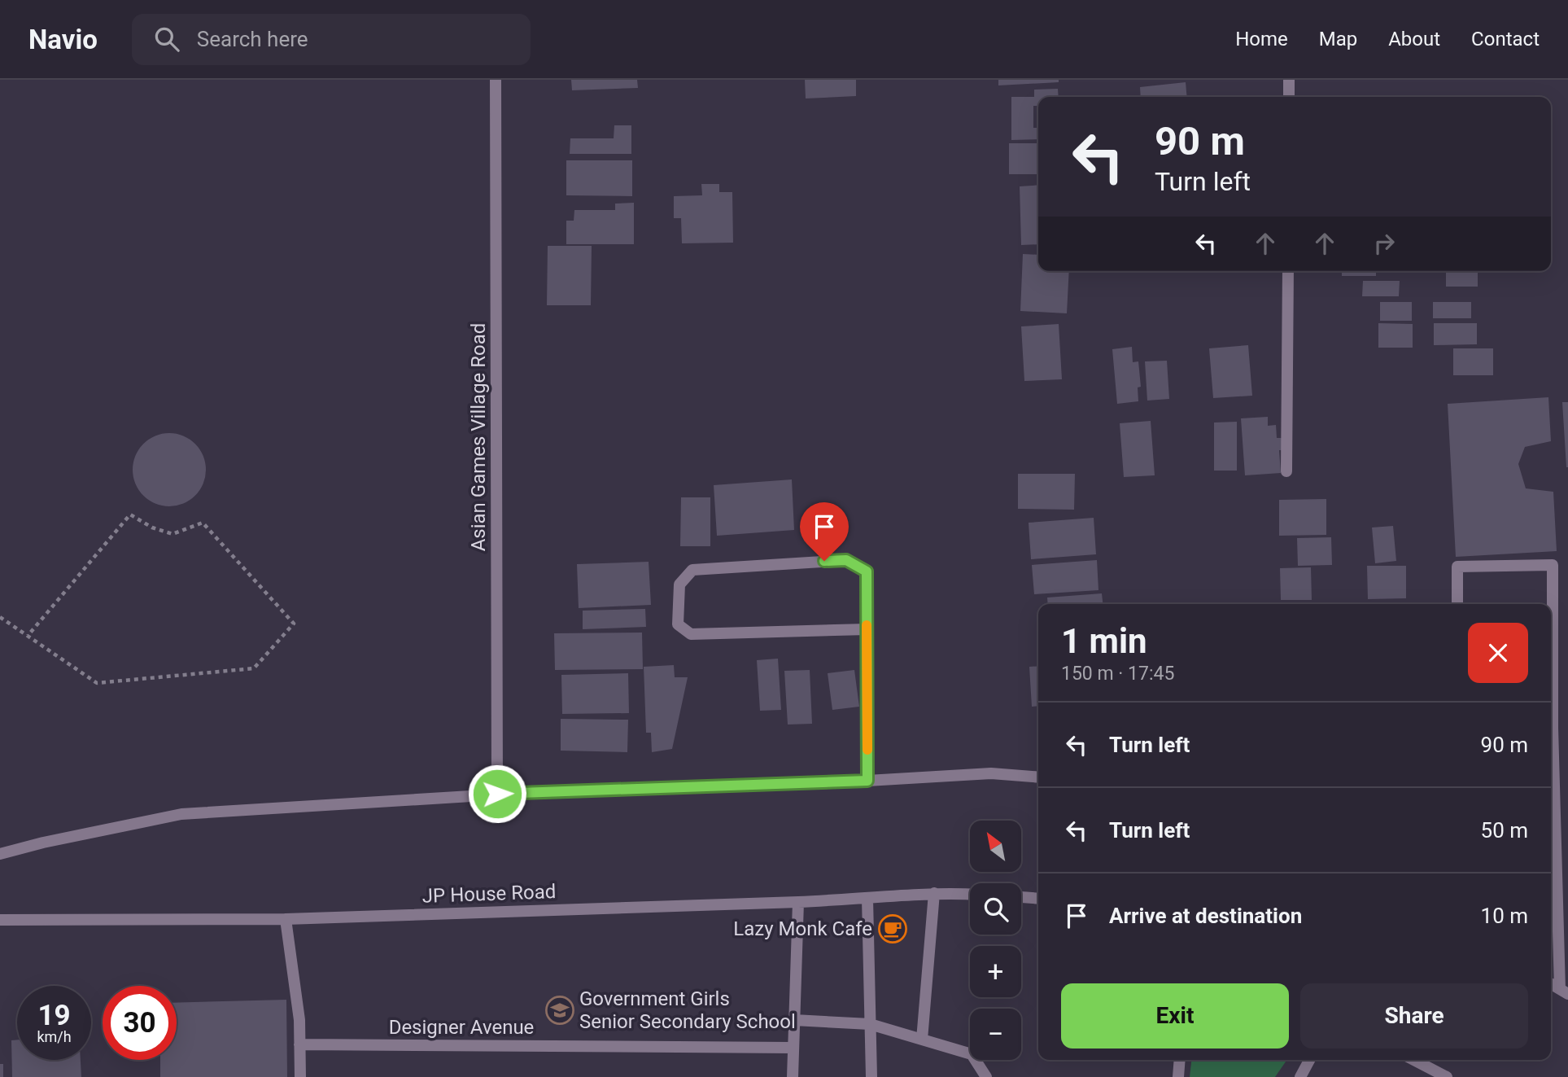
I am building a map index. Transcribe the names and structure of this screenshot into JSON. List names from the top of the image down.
{
  "streets": {
    "street": ["Asian Games Village Road", "JP House Road", "Designer Avenue"]
  },
  "places": {
    "cafe": ["Lazy Monk Cafe"],
    "school or university": ["Government Girls Senior Secondary School"]
  },
  "north": "top left",
  "page": {
    "header": "Navio",
    "search": "Search here",
    "nav": [
      "Home",
      "Map",
      "About",
      "Contact"
    ],
    "turn": ["90 m", "Turn left"],
    "heading": ["1 min", "150 m · 17:45"],
    "list": [
      {
        "name": "Turn left",
        "value": "90 m"
      },
      {
        "name": "Turn left",
        "value": "50 m"
      },
      {
        "name": "Arrive at destination",
        "value": "10 m"
      }
    ],
    "map_buttons": ["+", "−"],
    "buttons": ["Exit", "Share"],
    "speed": "19 km/h",
    "limit": "30"
  }
}
